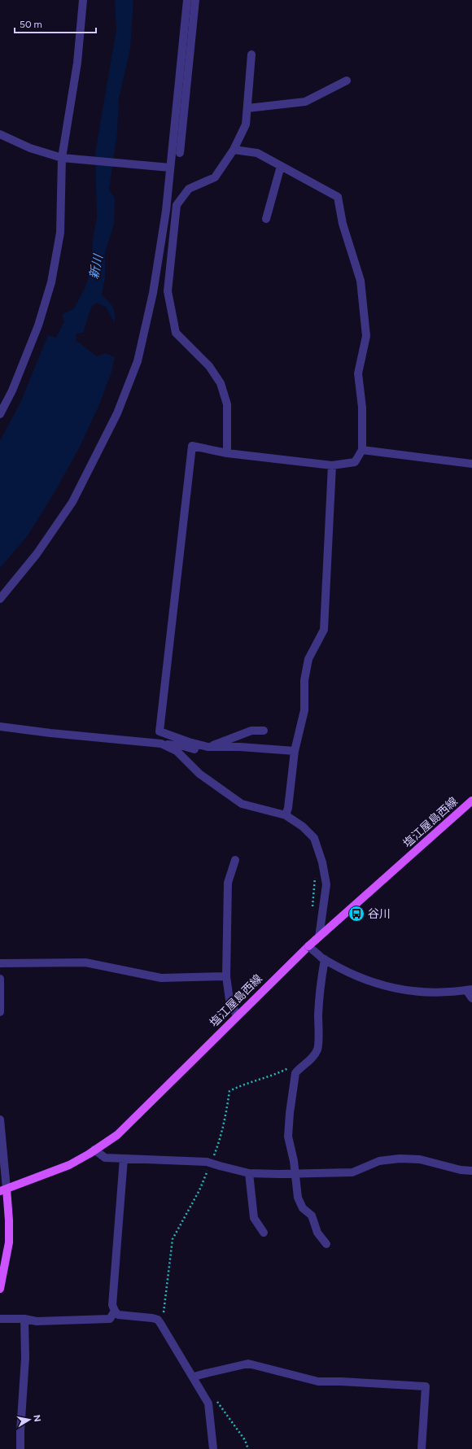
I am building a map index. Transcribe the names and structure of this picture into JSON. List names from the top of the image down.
{
  "streets": {
    "main road": ["塩江屋島西線"]
  },
  "water": ["新川"],
  "places": {
    "bus stop": ["谷川"]
  },
  "scale_bar": "50 m",
  "north": "right"
}
